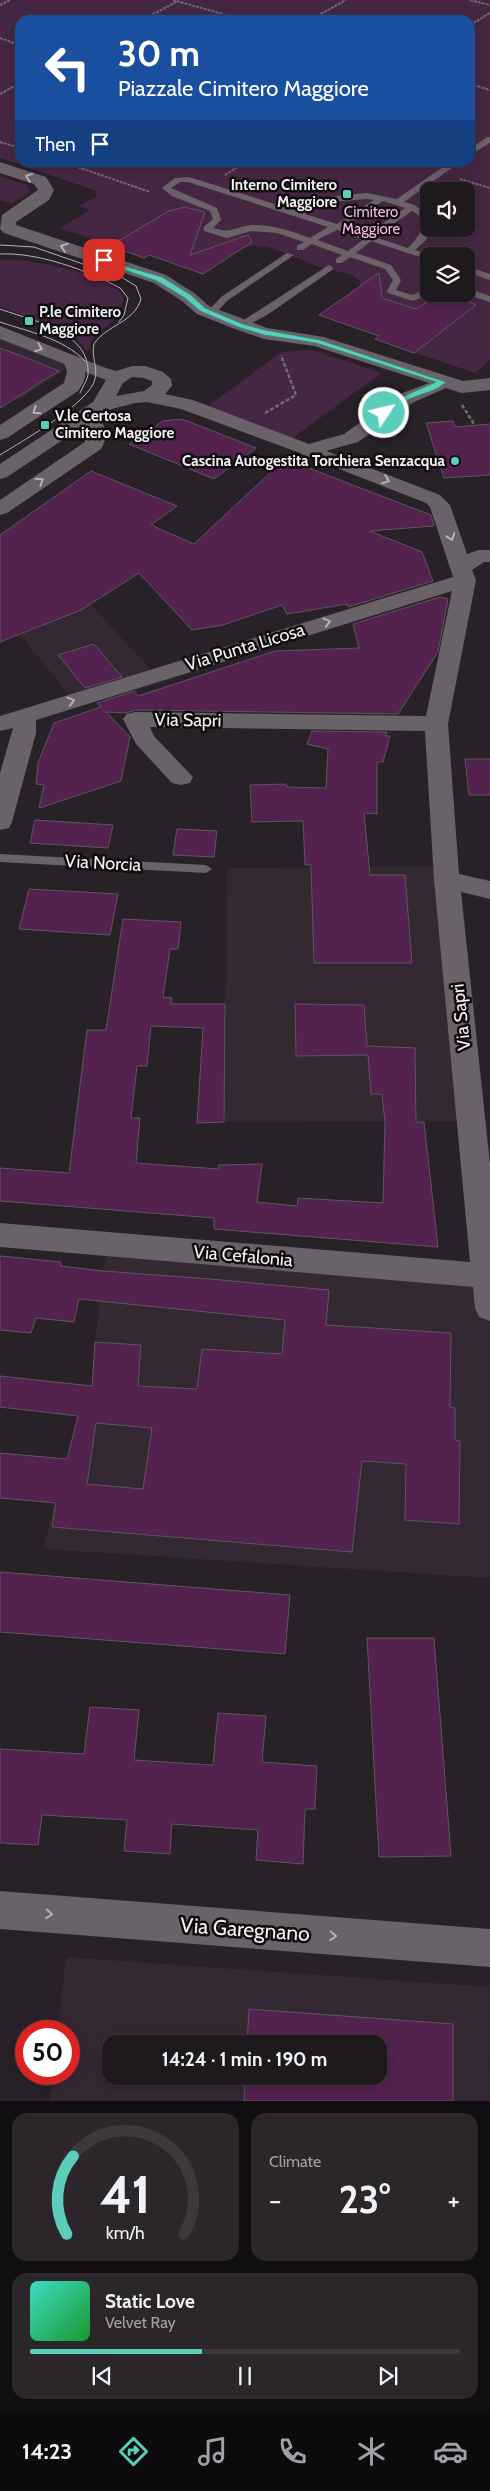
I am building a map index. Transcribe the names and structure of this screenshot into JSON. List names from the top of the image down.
{
  "streets": {
    "street": [
      "Via Punta Licosa",
      "Via Sapri",
      "Via Cefalonia",
      "Via Garegnano"
    ],
    "lane": ["Via Norcia"]
  },
  "crossings": [
    ["Via Punta Licosa", "Via Sapri"],
    ["Via Sapri", "Via Cefalonia"]
  ],
  "one_way": ["Via Garegnano"],
  "parks": ["Cimitero Maggiore"],
  "places": {
    "transit": ["Interno Cimitero Maggiore", "P.le Cimitero Maggiore", "V.le Certosa Cimitero Maggiore"],
    "other": ["Cascina Autogestita Torchiera Senzacqua"]
  },
  "page": {
    "turn": ["30 m", "Piazzale Cimitero Maggiore"],
    "then": "Then",
    "limit": "50",
    "trip": "14:24 · 1 min · 190 m",
    "tile": "Climate",
    "heat": ["−", "23°", "+"],
    "song": ["Static Love", "Velvet Ray"],
    "tabs": "14:23",
    "gauge": ["41", "km/h"]
  }
}
